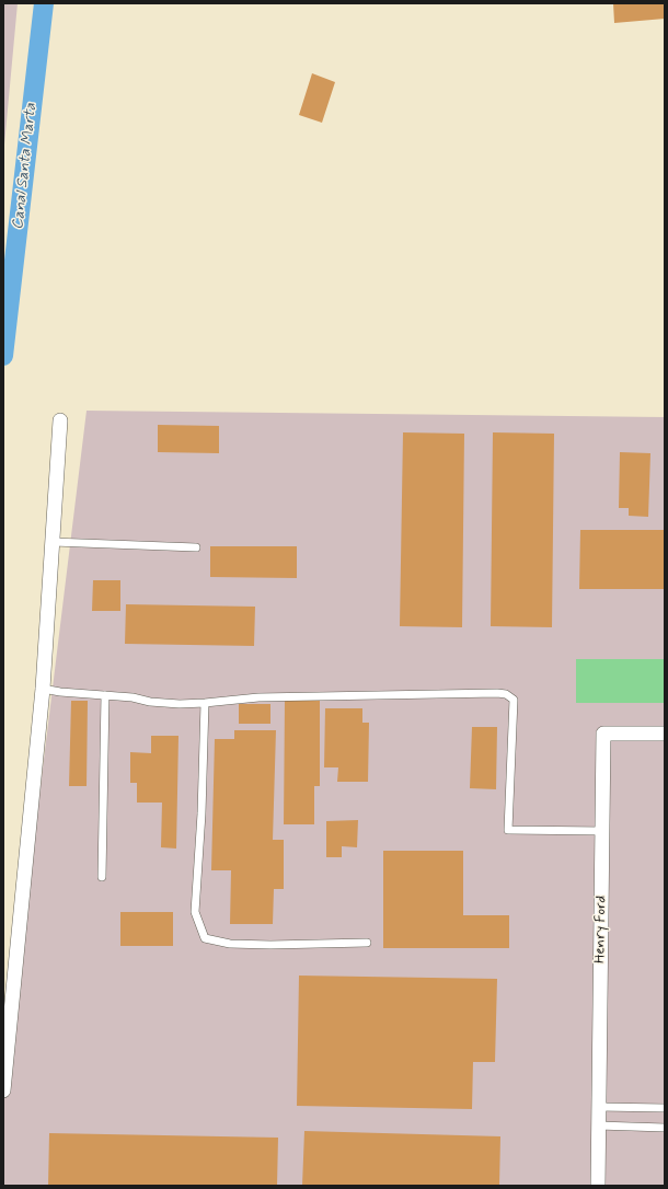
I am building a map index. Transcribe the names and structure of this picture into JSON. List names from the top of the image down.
{
  "streets": {
    "street": ["Henry Ford"]
  },
  "water": ["Canal Santa Marta"]
}
